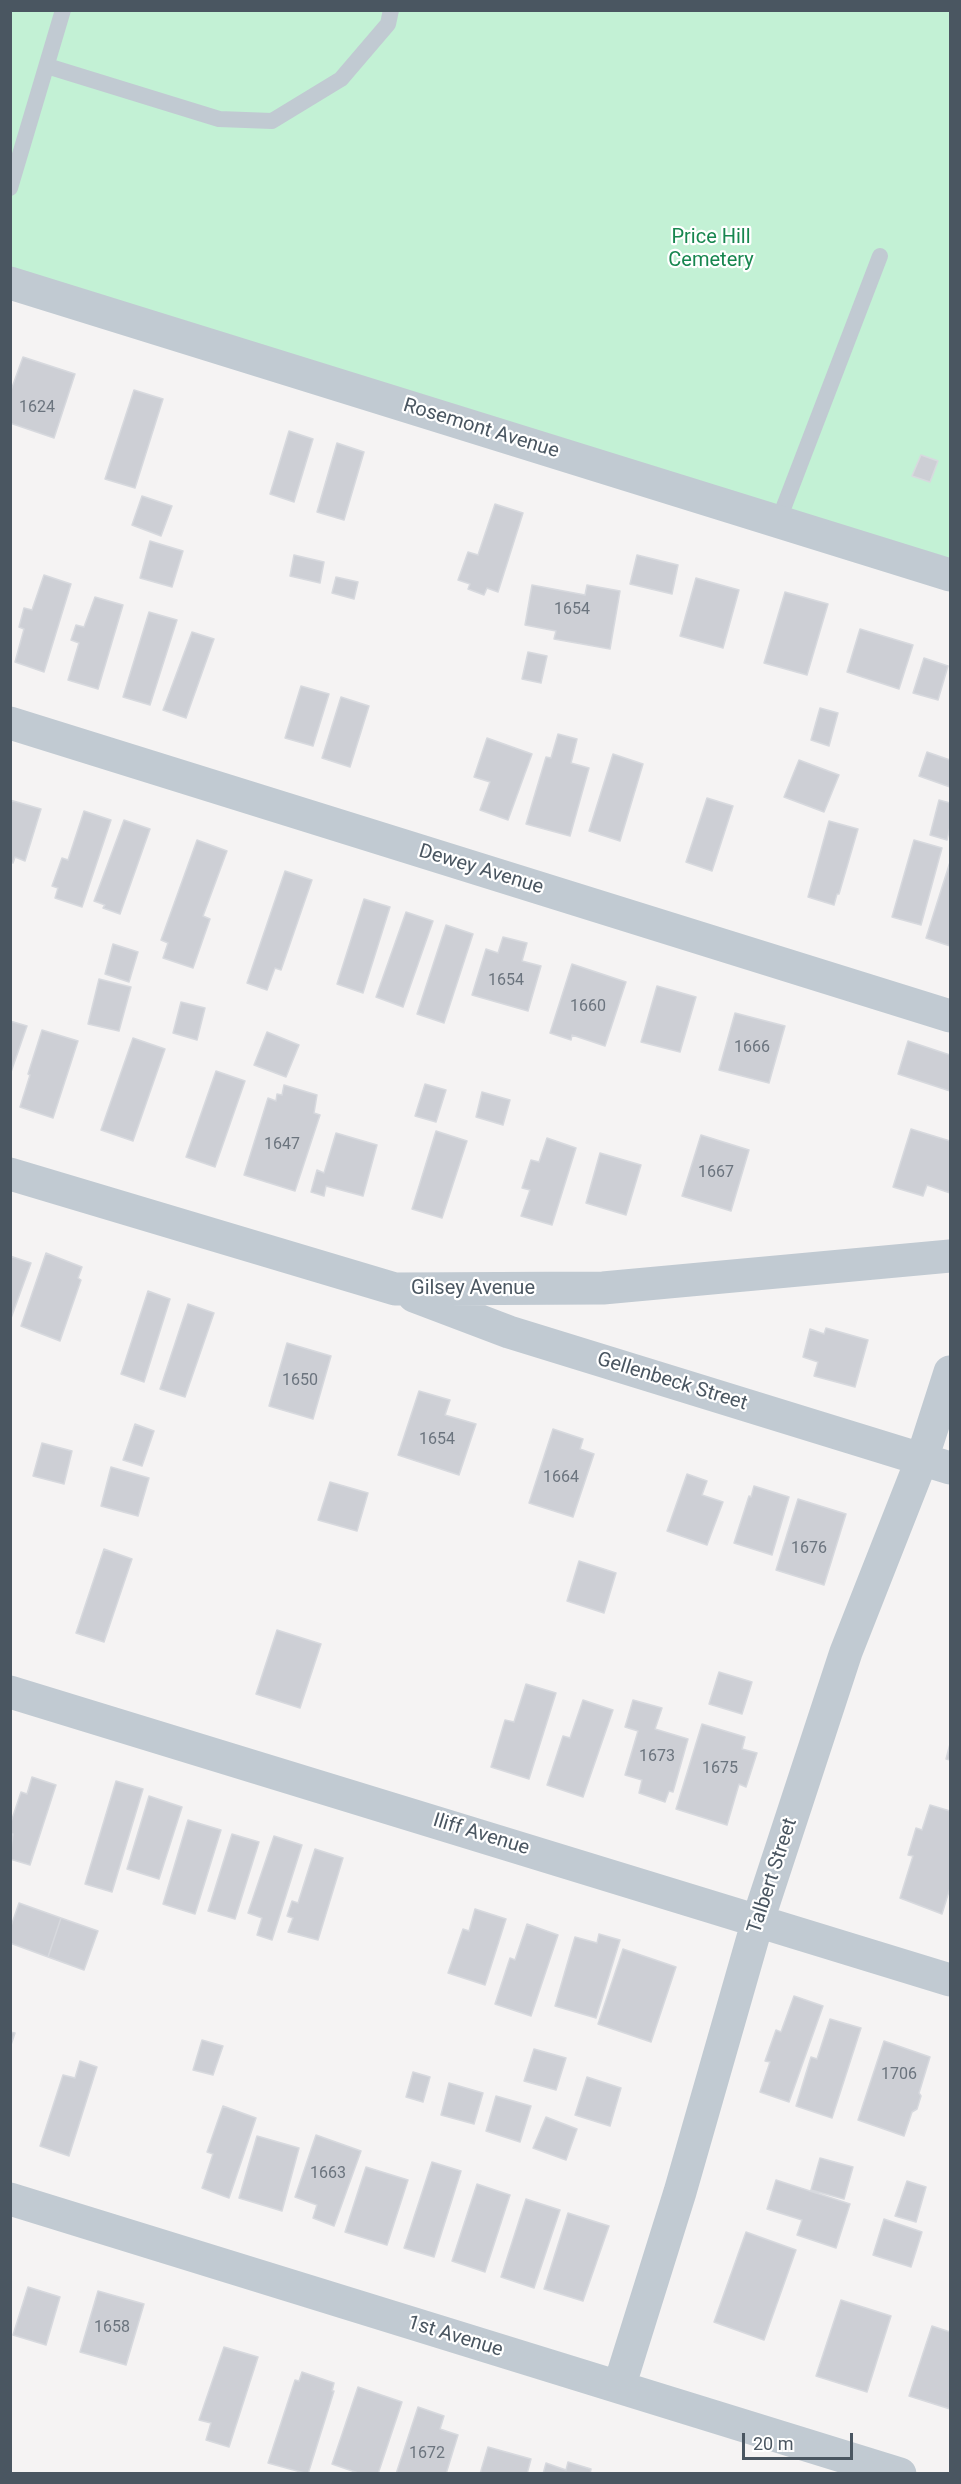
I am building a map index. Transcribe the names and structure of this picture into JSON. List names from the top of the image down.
{
  "streets": {
    "street": [
      "Rosemont Avenue",
      "Dewey Avenue",
      "Gilsey Avenue",
      "Gellenbeck Street",
      "Iliff Avenue",
      "Talbert Street",
      "1st Avenue"
    ]
  },
  "crossings": [
    ["Gilsey Avenue", "Gellenbeck Street"],
    ["Gellenbeck Street", "Talbert Street"],
    ["Iliff Avenue", "Talbert Street"],
    ["Talbert Street", "1st Avenue"]
  ],
  "parks": ["Price Hill Cemetery"],
  "house_numbers": [
    "1624",
    "1654",
    "1654",
    "1660",
    "1666",
    "1647",
    "1667",
    "1650",
    "1654",
    "1664",
    "1676",
    "1673",
    "1675",
    "1706",
    "1663",
    "1658",
    "1672"
  ],
  "scale_bar": "20 m"
}
